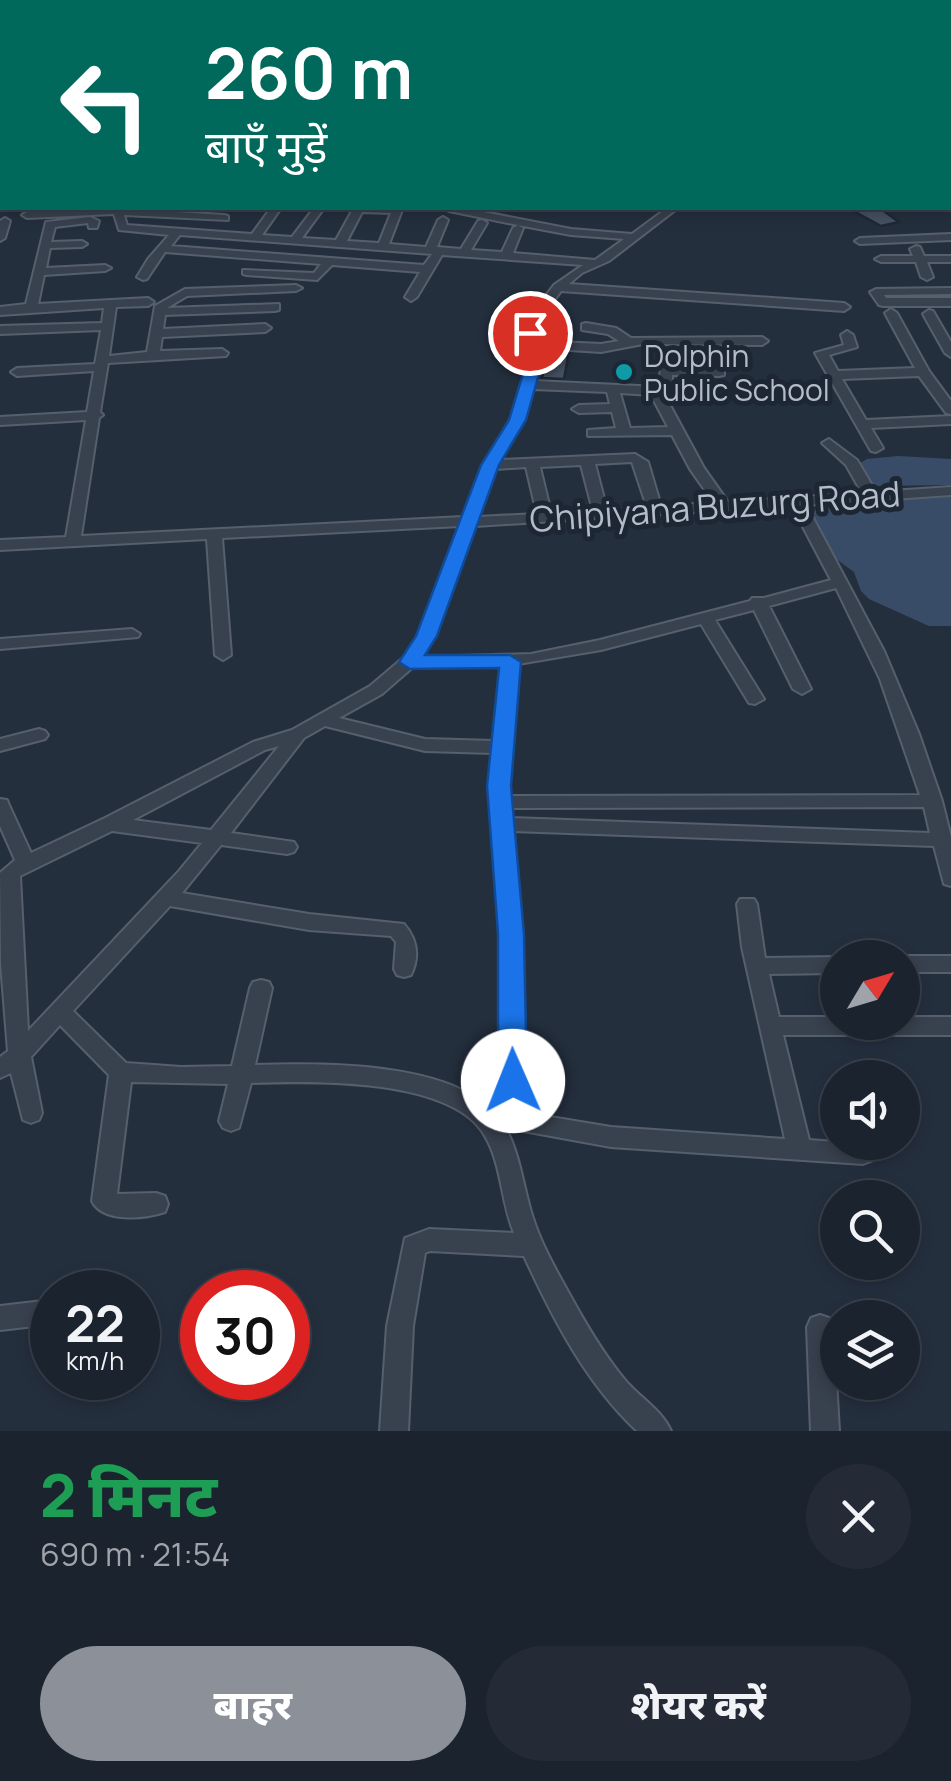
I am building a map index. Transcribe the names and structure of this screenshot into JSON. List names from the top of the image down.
{
  "streets": {
    "street": ["Chipiyana Buzurg Road"]
  },
  "places": ["Dolphin Public School"],
  "north": "top right",
  "page": {
    "turn": ["260 m", "बाएँ मुड़ें"],
    "speed": "22 km/h",
    "limit": "30",
    "heading": ["2 मिनट", "690 m · 21:54"],
    "buttons": ["बाहर", "शेयर करें"]
  }
}
